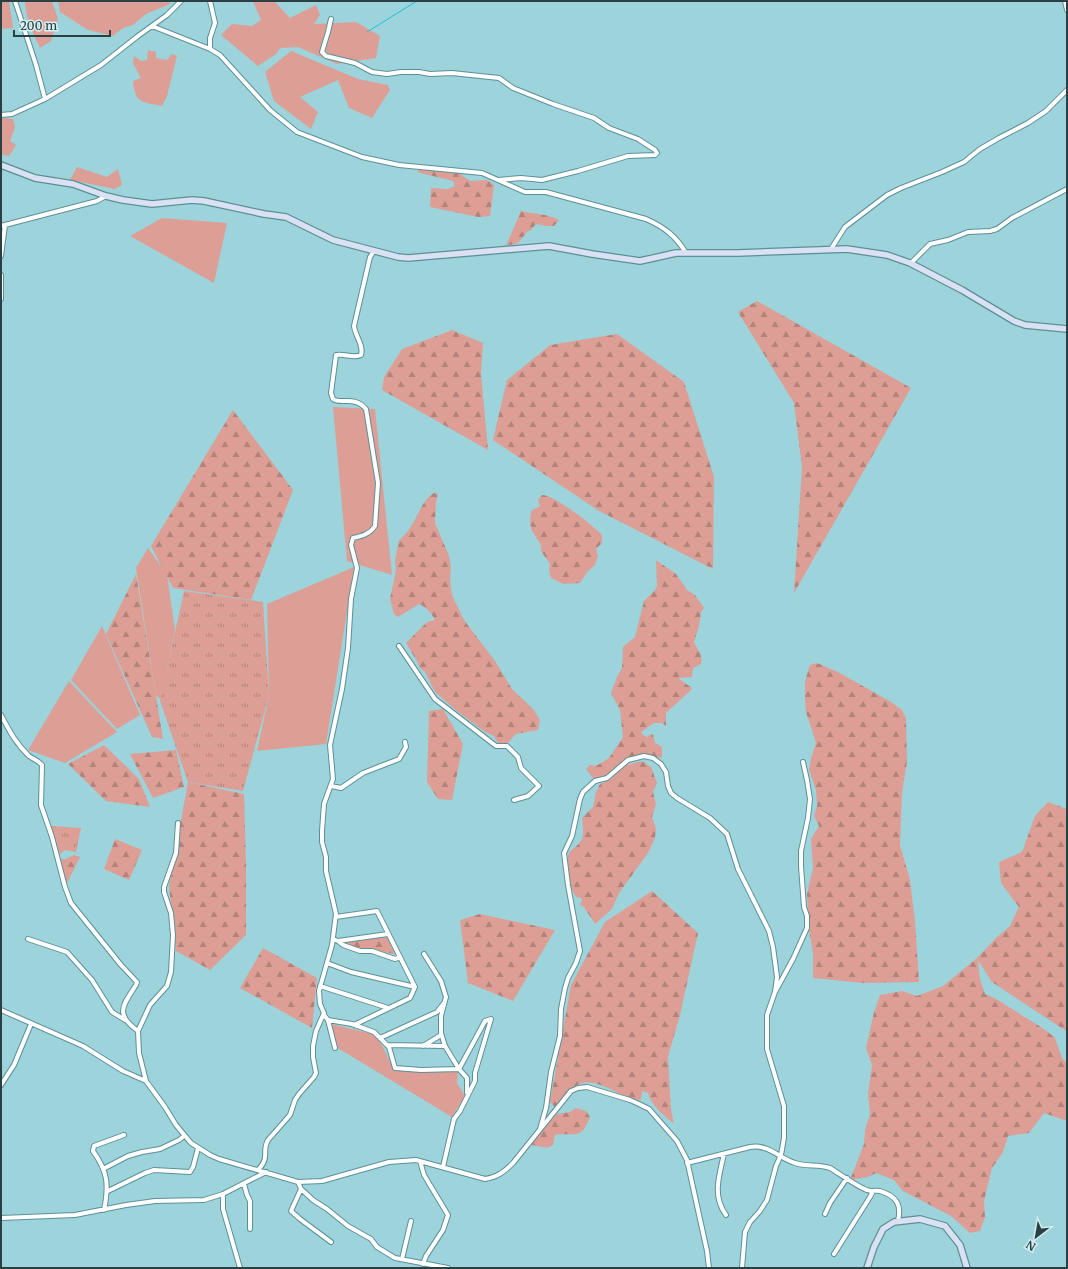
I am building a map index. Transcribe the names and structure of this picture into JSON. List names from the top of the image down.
{
  "scale_bar": "200 m",
  "north": "bottom left"
}
